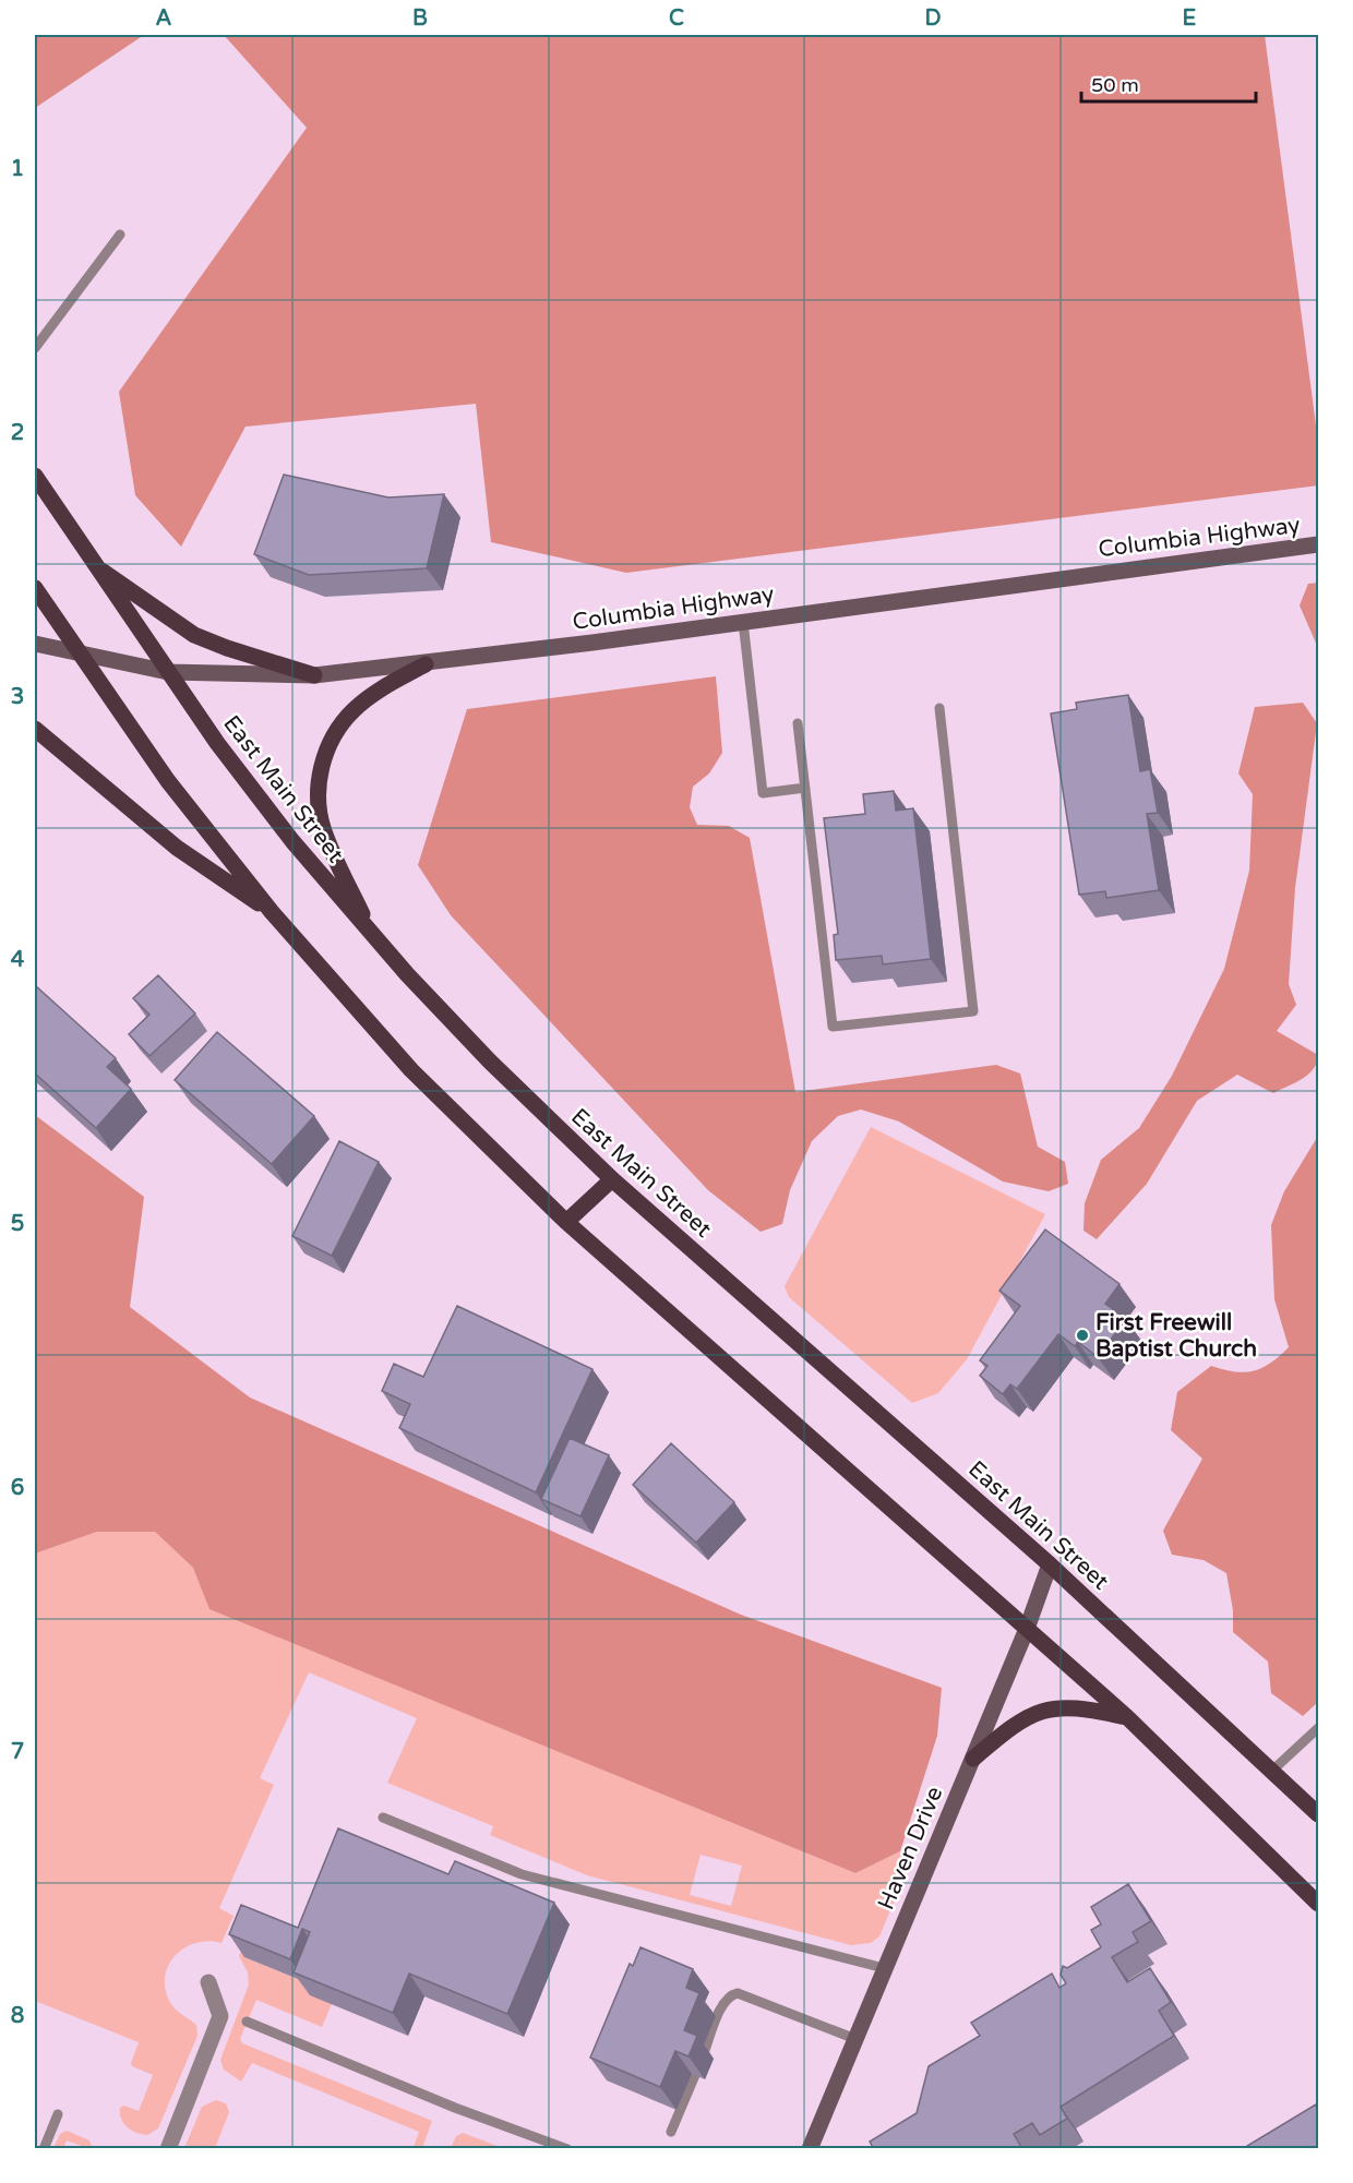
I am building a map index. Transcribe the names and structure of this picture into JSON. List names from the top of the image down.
{
  "streets": {
    "main road": ["Columbia Highway", "East Main Street", "Haven Drive"]
  },
  "crossings": [
    ["Columbia Highway", "East Main Street"],
    ["East Main Street", "Haven Drive"]
  ],
  "places": ["First Freewill Baptist Church"],
  "scale_bar": "50 m",
  "grid": {
    "columns": [
      "A",
      "B",
      "C",
      "D",
      "E"
    ],
    "rows": [
      "1",
      "2",
      "3",
      "4",
      "5",
      "6",
      "7",
      "8"
    ]
  }
}
